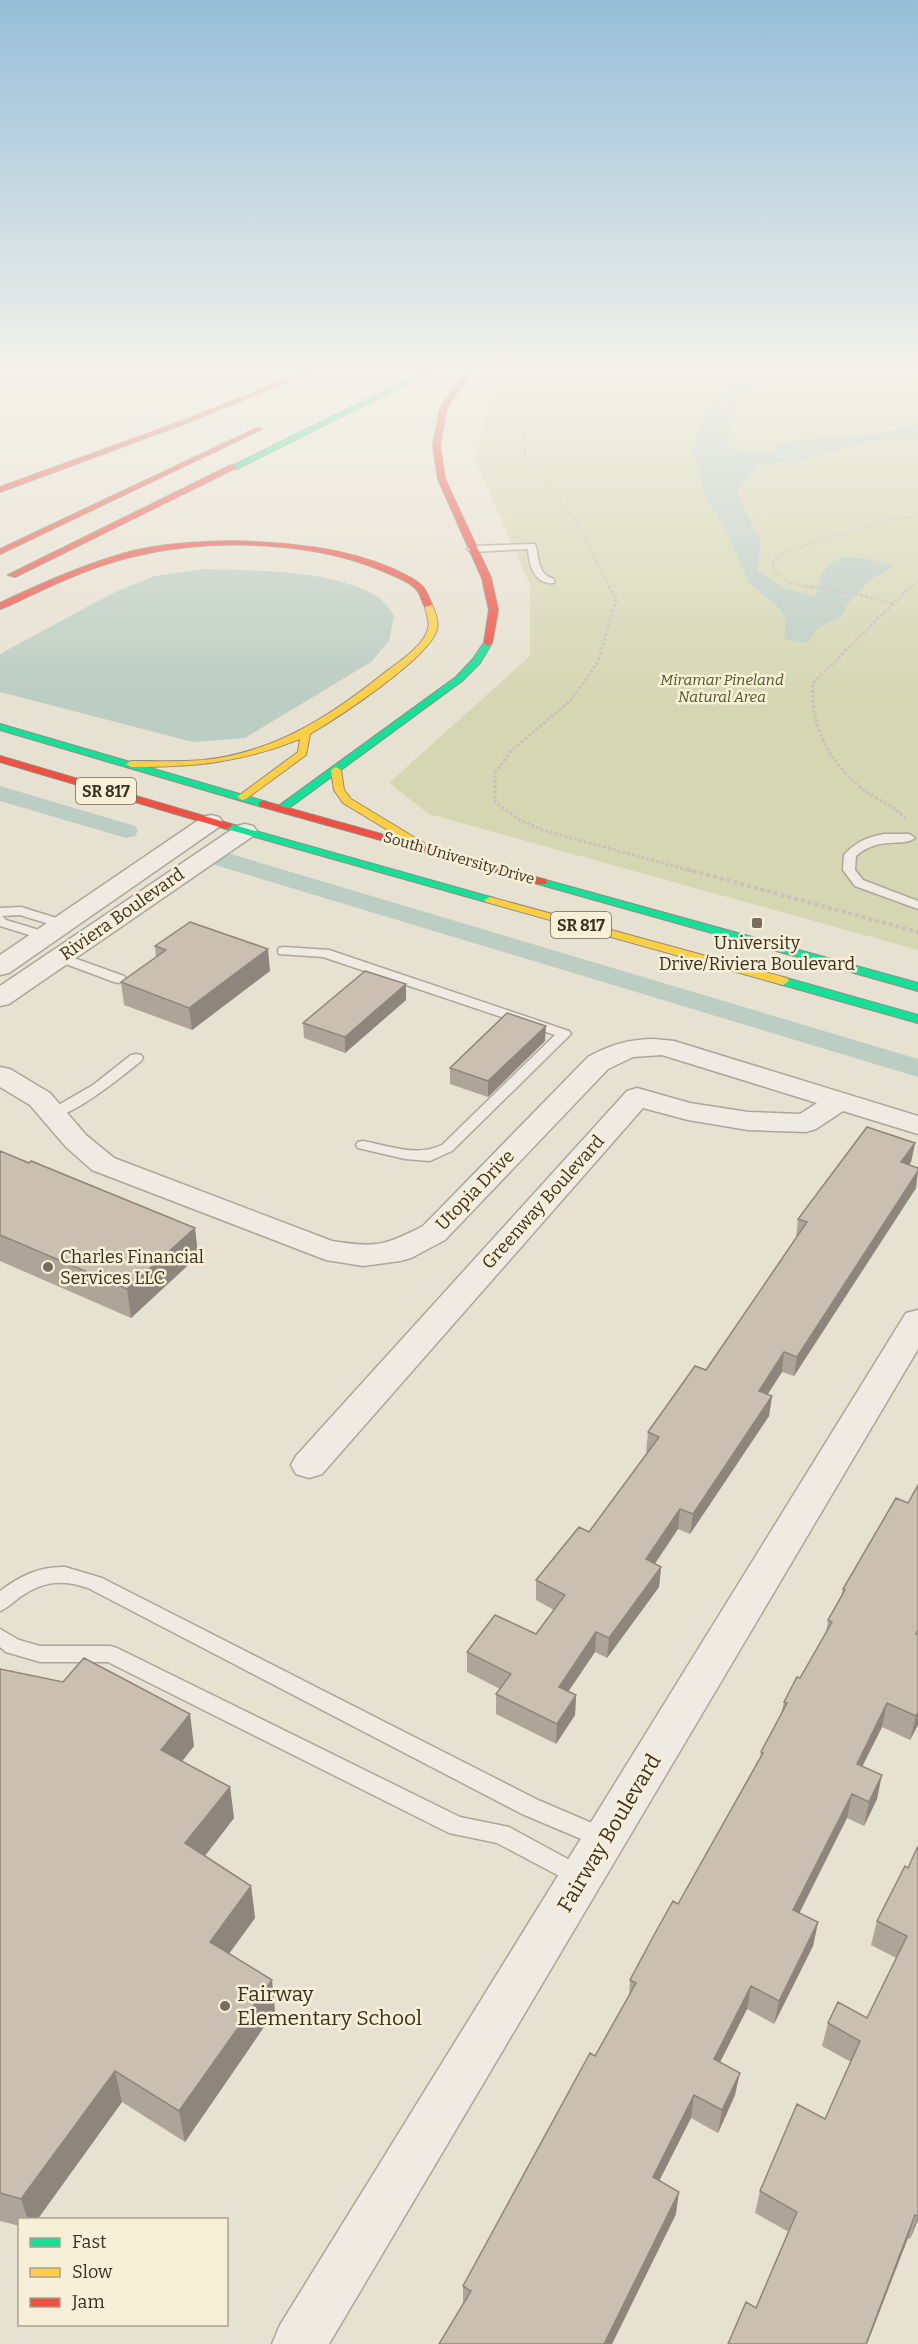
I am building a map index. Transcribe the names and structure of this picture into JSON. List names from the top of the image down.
{
  "streets": {
    "main road": ["SR 817", "South University Drive"],
    "street": [
      "Riviera Boulevard",
      "Utopia Drive",
      "Greenway Boulevard",
      "Fairway Boulevard"
    ]
  },
  "crossings": [
    ["South University Drive", "Riviera Boulevard"],
    ["Utopia Drive", "Greenway Boulevard"]
  ],
  "parks": ["Miramar Pineland Natural Area"],
  "places": {
    "transit": ["University Drive/Riviera Boulevard"],
    "other": ["Charles Financial Services LLC", "Fairway Elementary School"]
  },
  "legend": ["Fast", "Slow", "Jam"]
}
